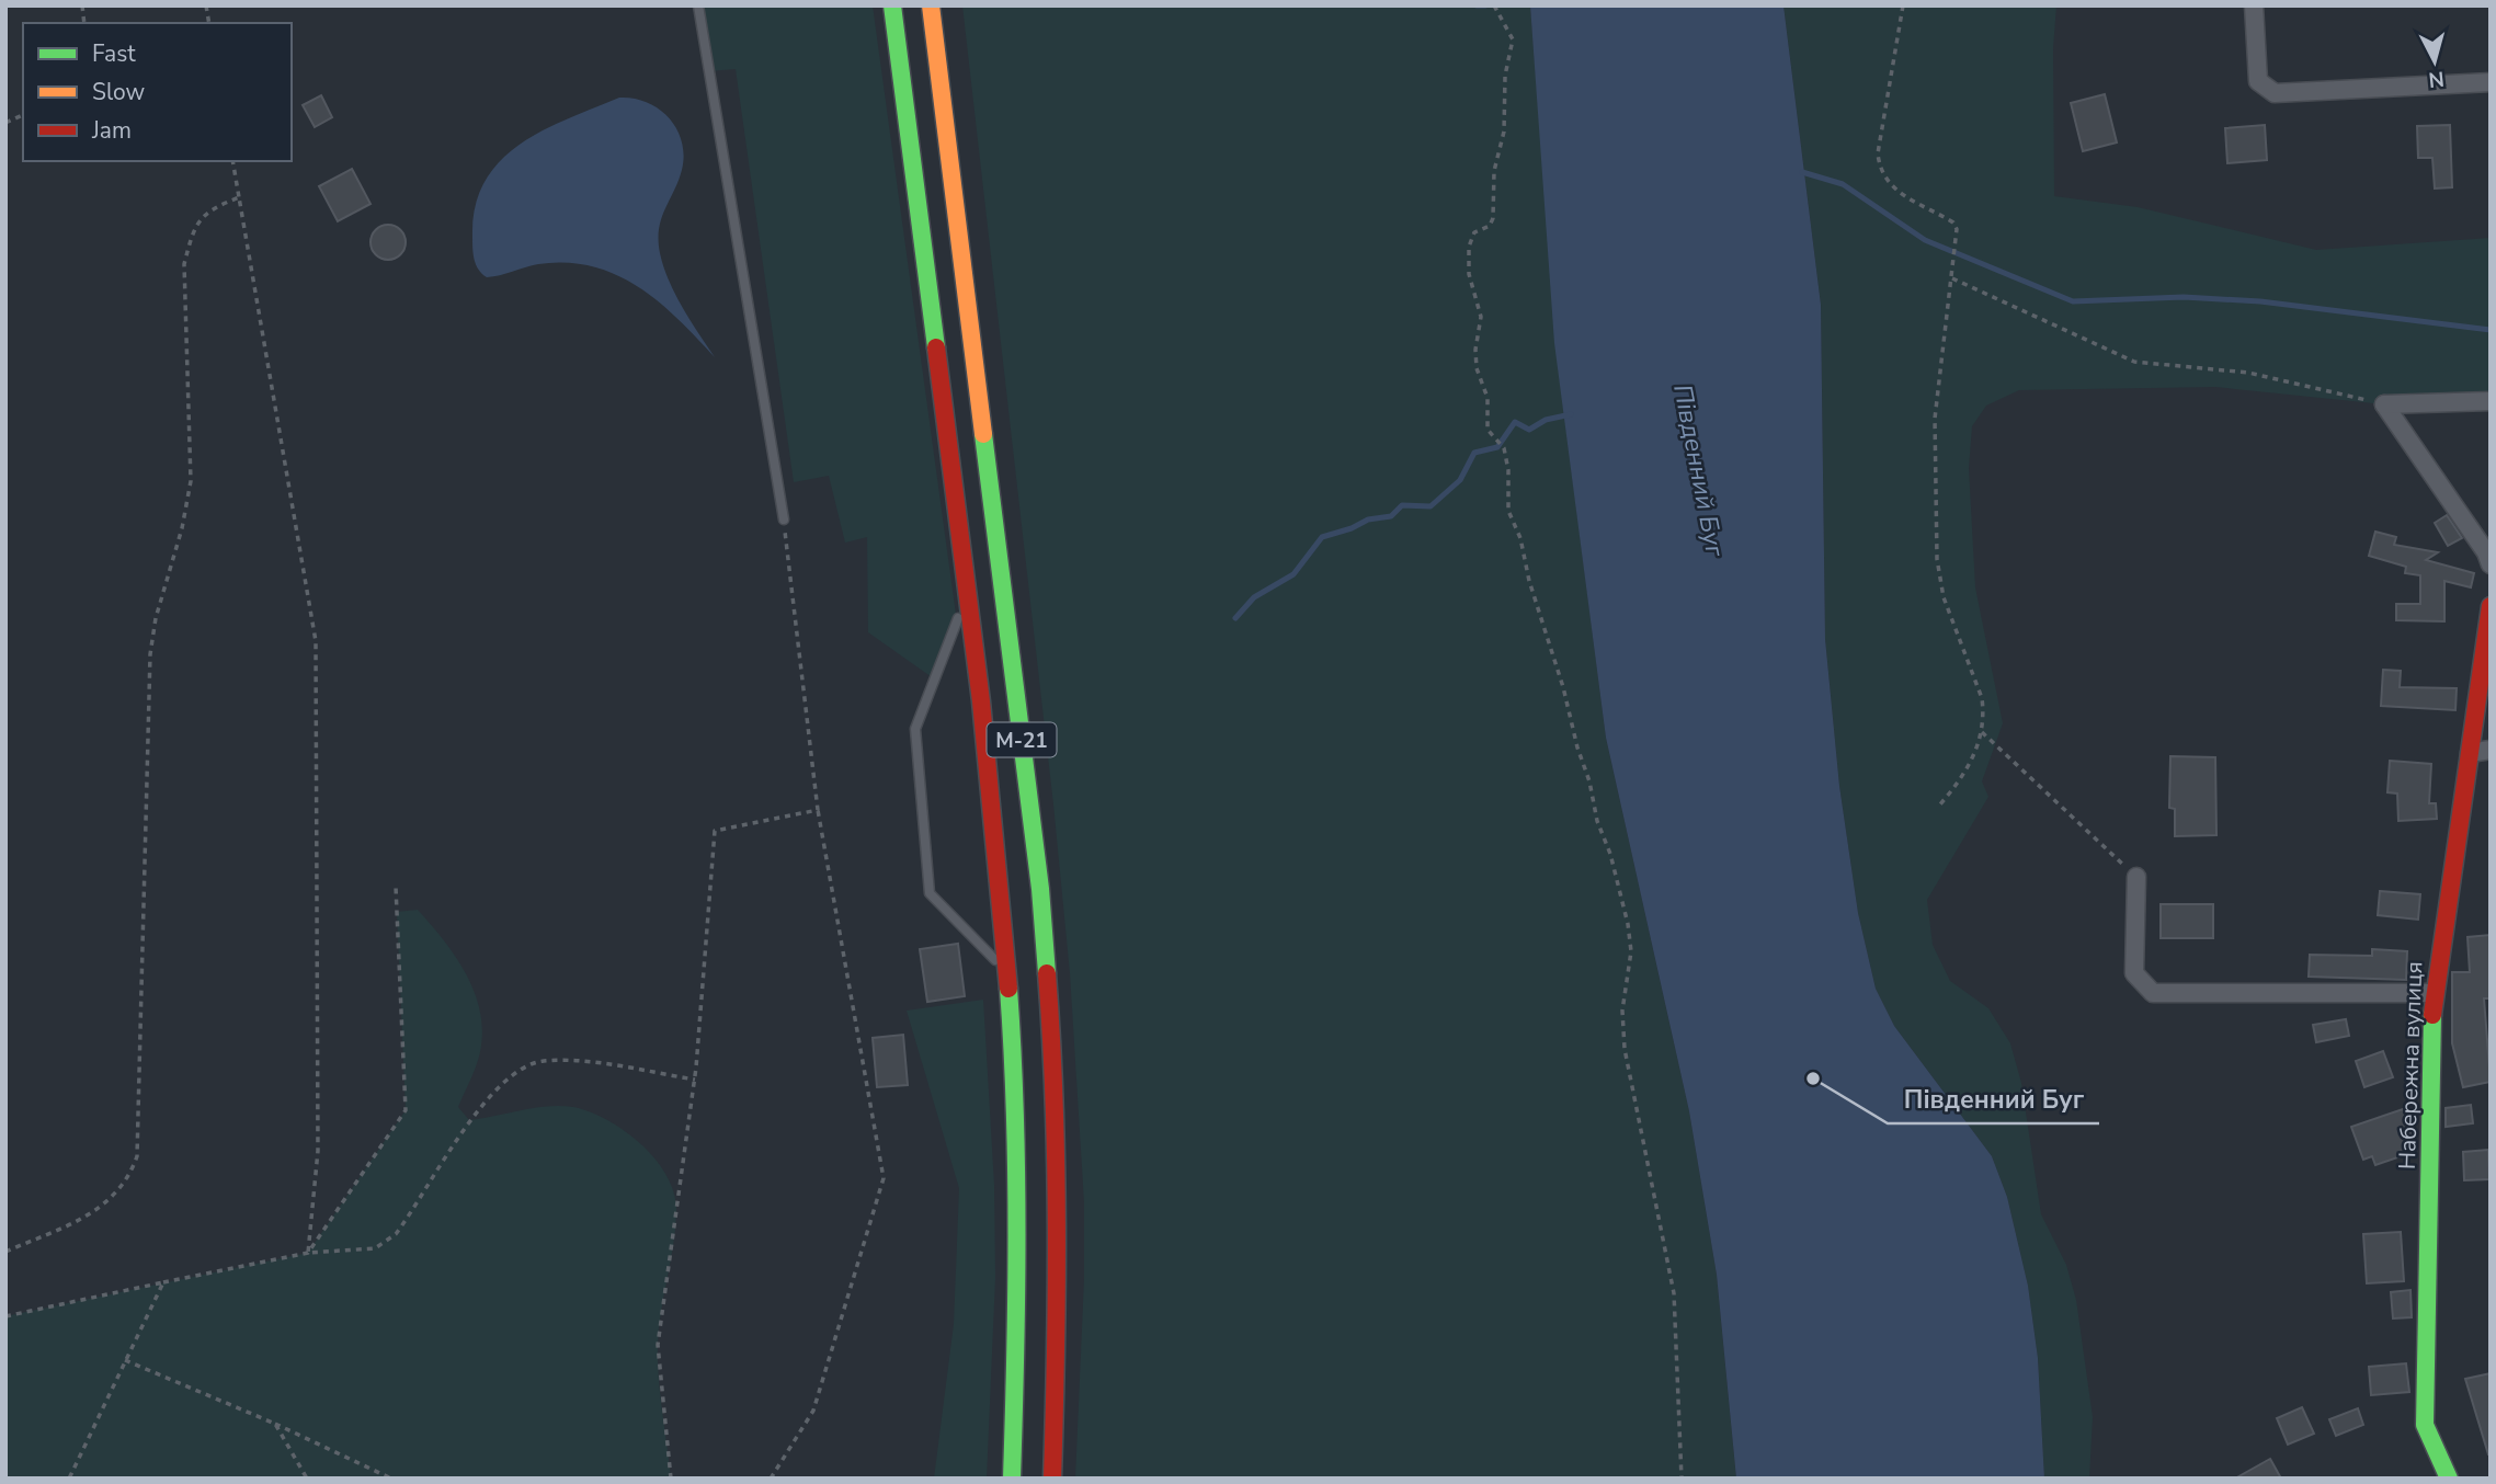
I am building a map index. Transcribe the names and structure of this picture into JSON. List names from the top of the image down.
{
  "streets": {
    "main road": ["М-21", "Набережна вулиця"]
  },
  "water": ["Південний Буг"],
  "places": ["Південний Буг"],
  "legend": ["Fast", "Slow", "Jam"],
  "north": "bottom"
}
